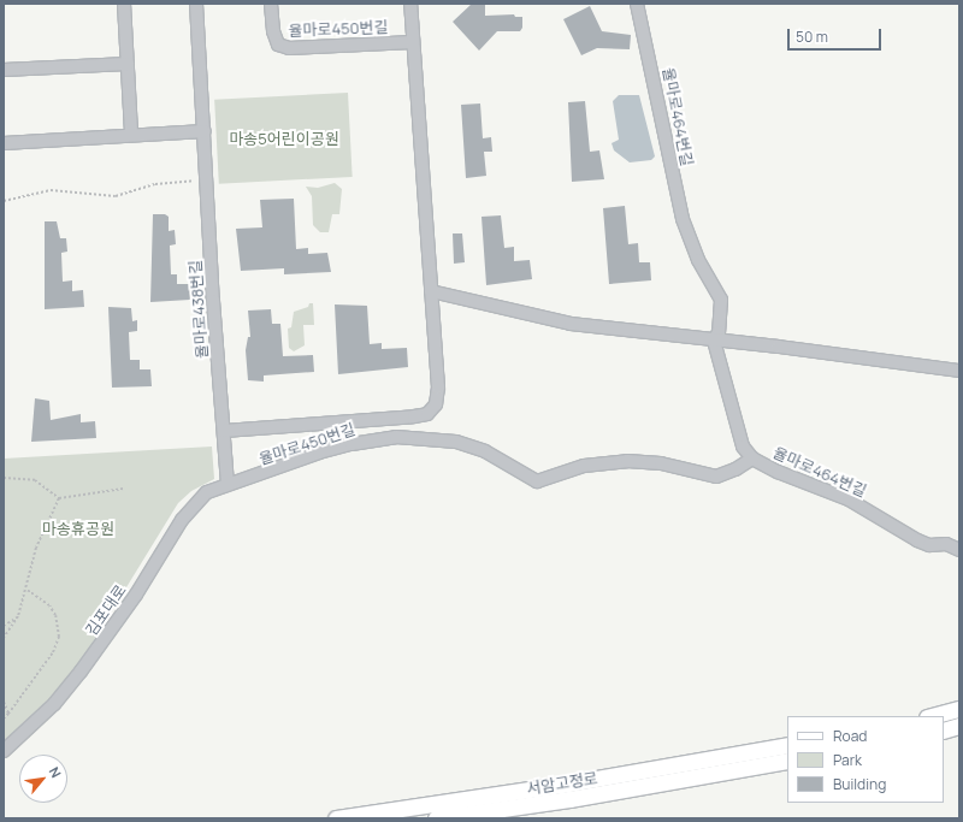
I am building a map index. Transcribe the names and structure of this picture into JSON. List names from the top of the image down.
{
  "streets": {
    "main road": ["서암고정로"],
    "street": [
      "율마로450번길",
      "율마로464번길",
      "율마로438번길",
      "김포대로"
    ]
  },
  "crossings": [
    ["율마로450번길", "율마로464번길"],
    ["율마로450번길", "율마로438번길"],
    ["율마로450번길", "김포대로"],
    ["율마로438번길", "김포대로"]
  ],
  "parks": ["마송5어린이공원", "마송휴공원"],
  "legend": ["Road", "Park", "Building"],
  "scale_bar": "50 m",
  "north": "top right"
}
